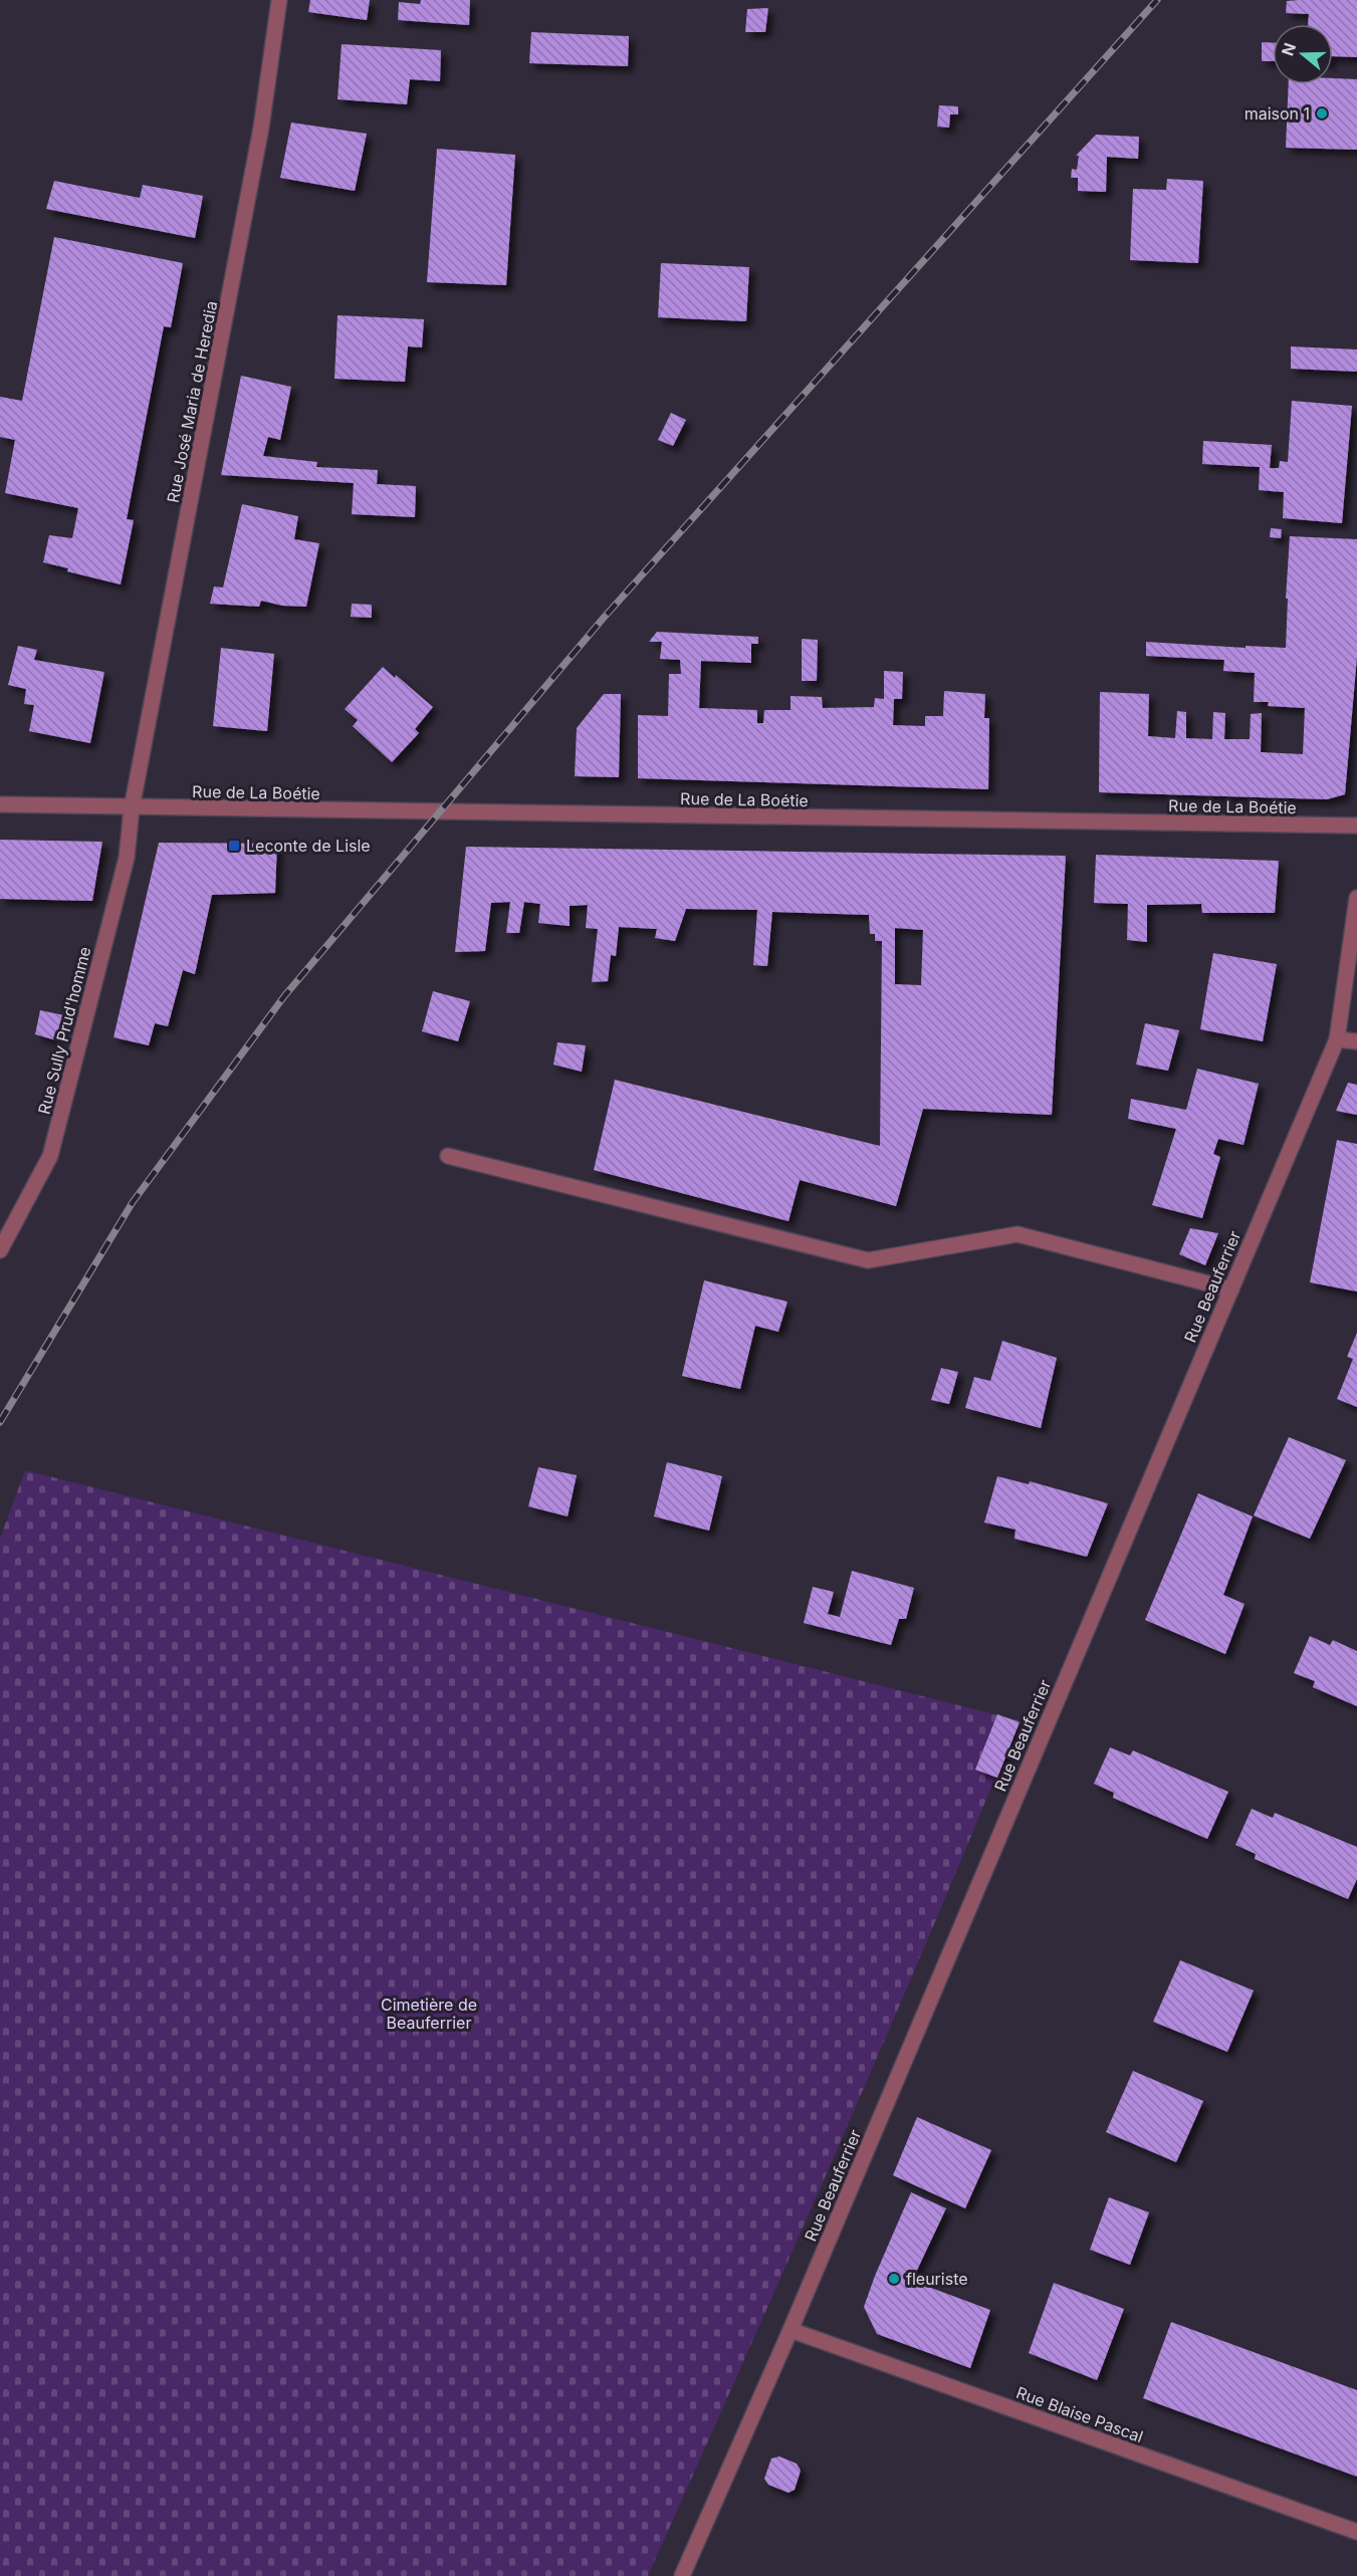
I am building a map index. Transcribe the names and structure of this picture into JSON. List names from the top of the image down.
{
  "streets": {
    "street": [
      "Rue José Maria de Heredia",
      "Rue de La Boétie",
      "Rue Sully Prud'homme",
      "Rue Beauferrier",
      "Rue Blaise Pascal"
    ]
  },
  "crossings": [
    ["Rue José Maria de Heredia", "Rue de La Boétie"],
    ["Rue José Maria de Heredia", "Rue Sully Prud'homme"],
    ["Rue de La Boétie", "Rue Sully Prud'homme"],
    ["Rue Beauferrier", "Rue Blaise Pascal"]
  ],
  "parks": ["Cimetière de Beauferrier"],
  "places": {
    "other": ["maison 1", "fleuriste"],
    "transit": ["Leconte de Lisle"]
  },
  "north": "left"
}
